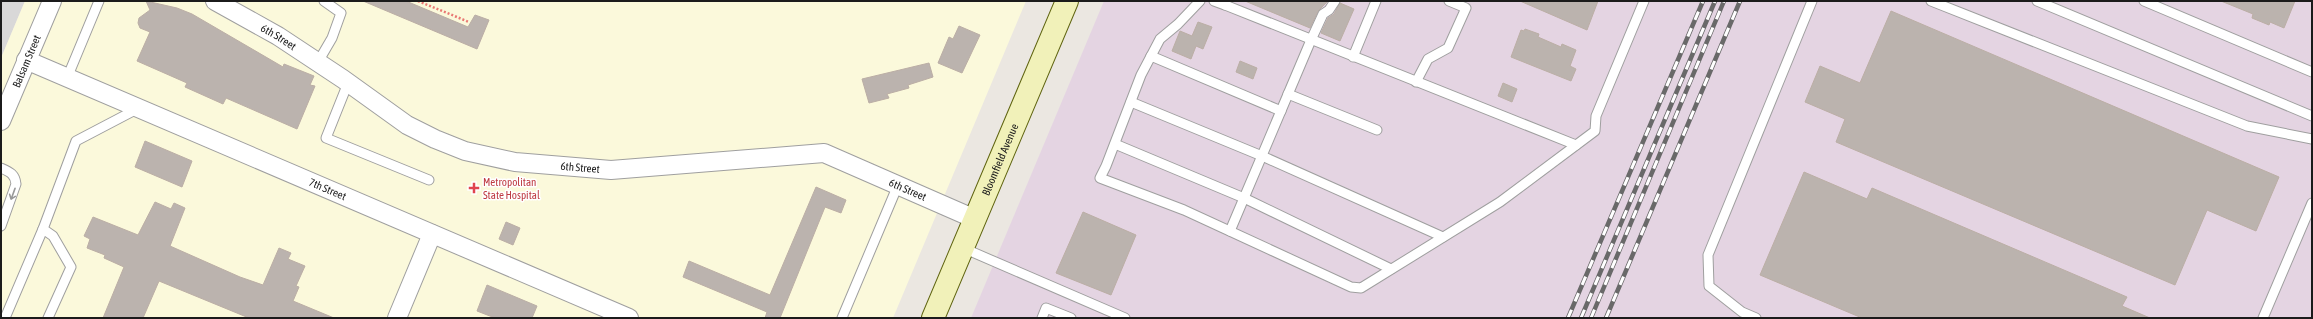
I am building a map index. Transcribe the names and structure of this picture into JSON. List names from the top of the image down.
{
  "streets": {
    "main road": ["Bloomfield Avenue"],
    "street": ["6th Street", "Balsam Street", "7th Street"]
  },
  "crossings": [
    ["6th Street", "Bloomfield Avenue"],
    ["Balsam Street", "7th Street"]
  ],
  "places": {
    "health": ["Metropolitan State Hospital"]
  }
}
